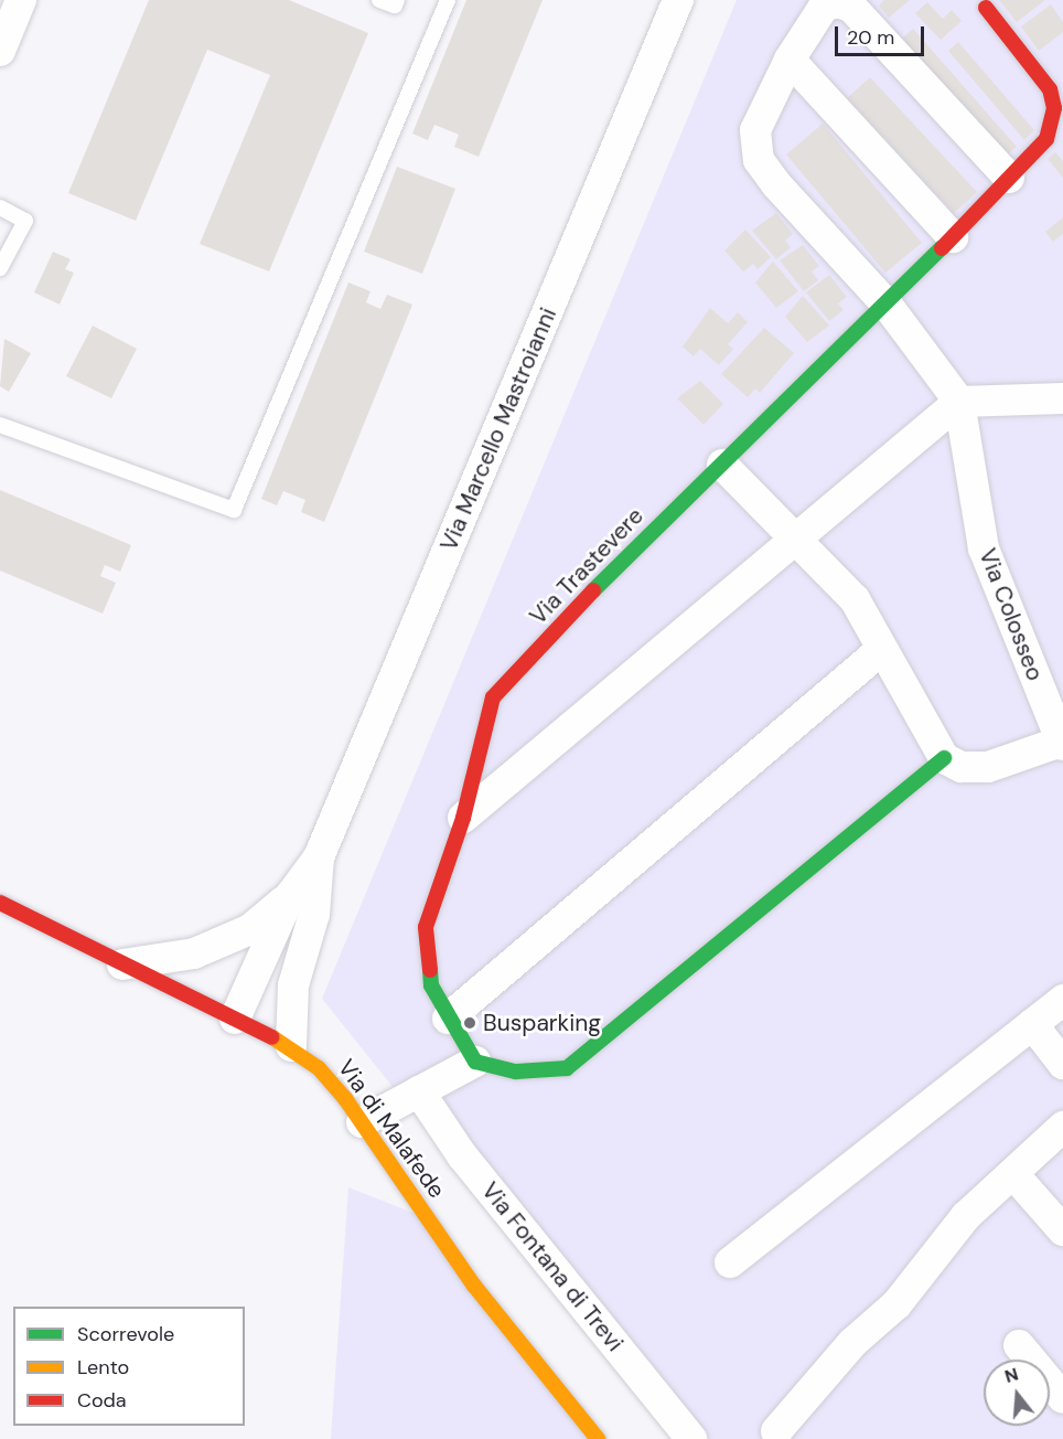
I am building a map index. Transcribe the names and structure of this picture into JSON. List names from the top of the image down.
{
  "streets": {
    "street": [
      "Via Marcello Mastroianni",
      "Via Trastevere",
      "Via Colosseo",
      "Via di Malafede",
      "Via Fontana di Trevi"
    ]
  },
  "places": ["Busparking"],
  "legend": ["Scorrevole", "Lento", "Coda"],
  "scale_bar": "20 m",
  "north": "top"
}
